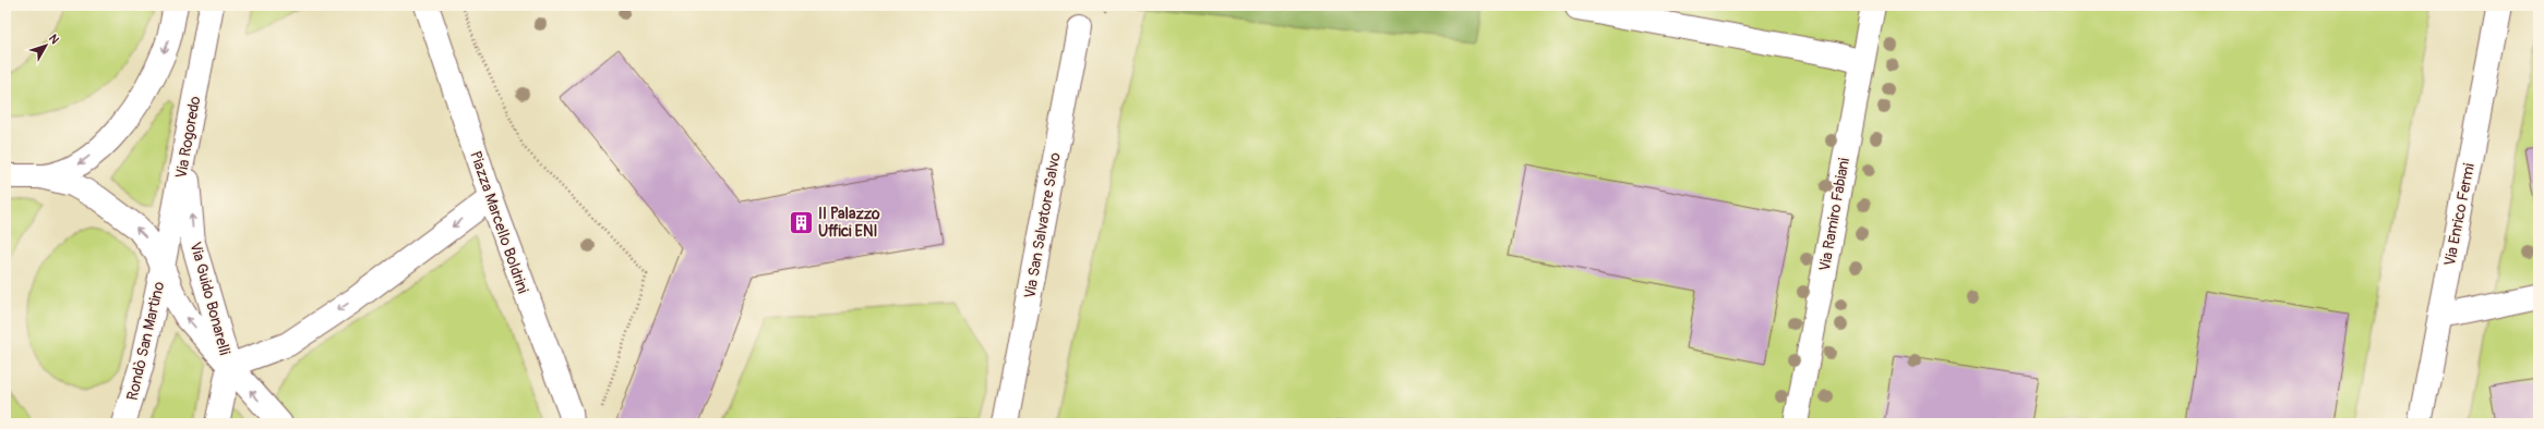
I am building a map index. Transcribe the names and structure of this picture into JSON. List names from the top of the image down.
{
  "streets": {
    "street": [
      "Via Rogoredo",
      "Via Ramiro Fabiani",
      "Via Enrico Fermi",
      "Piazza Marcello Boldrini",
      "Via San Salvatore Salvo",
      "Via Guido Bonarelli",
      "Rondò San Martino"
    ]
  },
  "crossings": [
    ["Via Rogoredo", "Via Guido Bonarelli"],
    ["Via Rogoredo", "Rondò San Martino"]
  ],
  "one_way": ["Rondò San Martino"],
  "places": {
    "building": ["II Palazzo Uffici ENI"]
  },
  "north": "top right"
}
